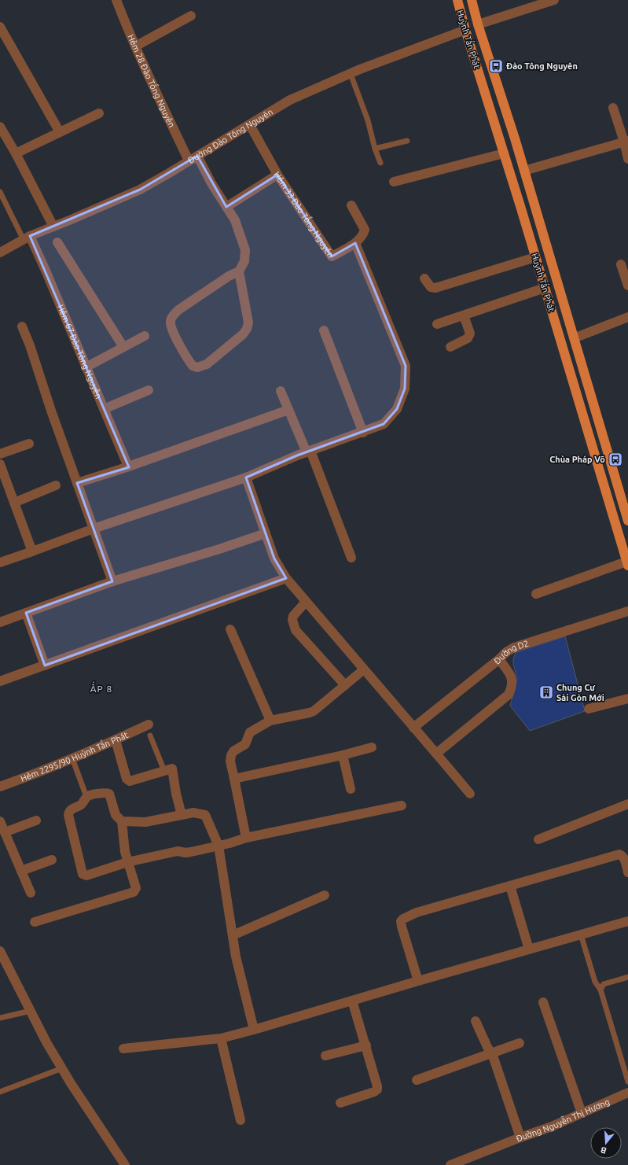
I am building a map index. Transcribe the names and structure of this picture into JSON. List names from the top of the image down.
{
  "streets": {
    "main road": ["Huỳnh Tấn Phát"],
    "street": [
      "Hẻm 28 Đào Tống Nguyên",
      "Đường Đào Tông Nguyên",
      "Hẻm 33 Đào Tống Nguyên",
      "Hẻm 67 Đào Tông Nguyên",
      "Đường D2",
      "Hẻm 2295/90 Huỳnh Tấn Phát",
      "Đường Nguyễn Thị Hương"
    ]
  },
  "crossings": [
    ["Huỳnh Tấn Phát", "Đường Đào Tông Nguyên"],
    ["Hẻm 28 Đào Tống Nguyên", "Đường Đào Tông Nguyên"],
    ["Đường Đào Tông Nguyên", "Hẻm 33 Đào Tống Nguyên"],
    ["Đường Đào Tông Nguyên", "Hẻm 67 Đào Tông Nguyên"]
  ],
  "districts": ["ẤP 8"],
  "places": {
    "bus stop": ["Đào Tông Nguyên", "Chùa Pháp Võ"],
    "building": ["Chung Cư Sài Gòn Mới"]
  },
  "north": "bottom"
}
